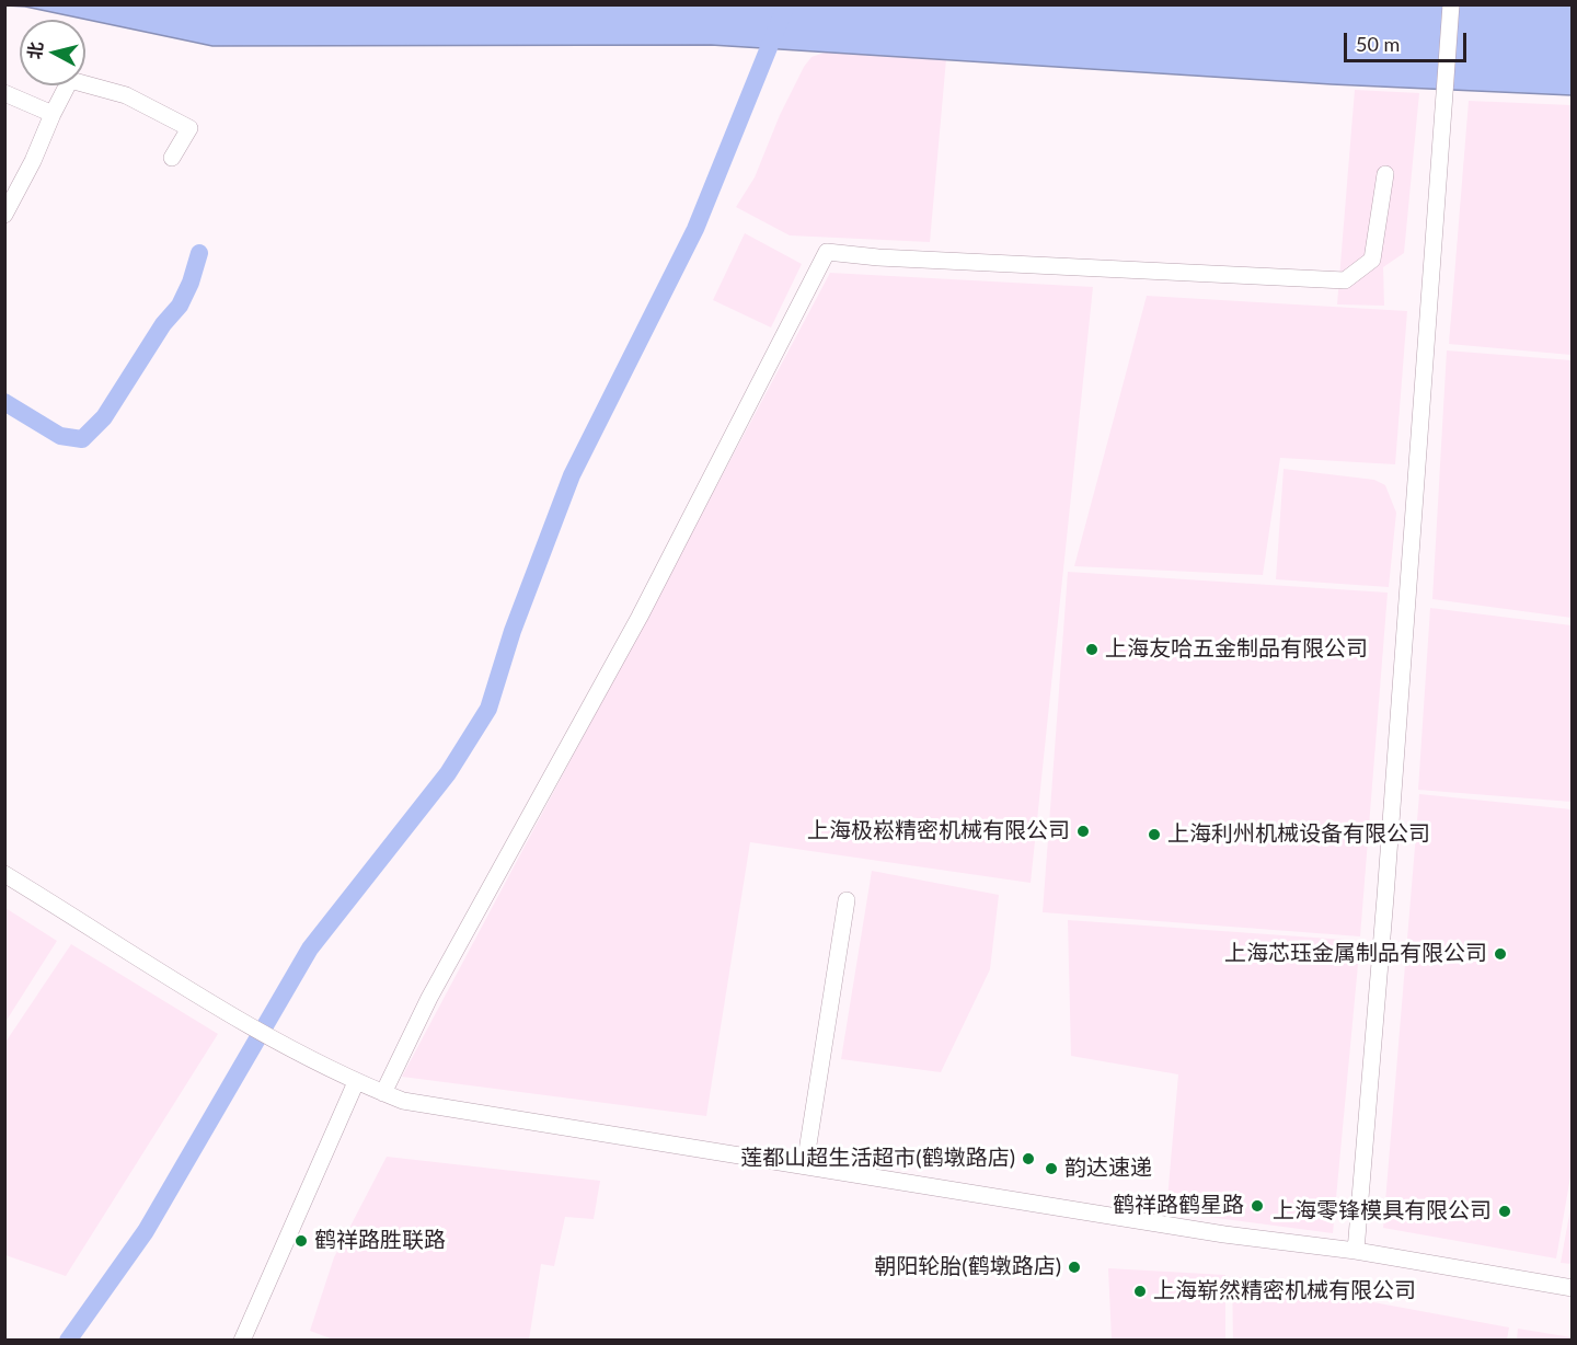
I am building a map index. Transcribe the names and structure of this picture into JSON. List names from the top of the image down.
{
  "places": [
    "上海友哈五金制品有限公司",
    "上海极崧精密机械有限公司",
    "上海利州机械设备有限公司",
    "上海芯珏金属制品有限公司",
    "莲都山超生活超市(鹤墩路店)",
    "韵达速递",
    "鹤祥路鹤星路",
    "上海零锋模具有限公司",
    "鹤祥路胜联路",
    "朝阳轮胎(鹤墩路店)",
    "上海崭然精密机械有限公司"
  ],
  "scale_bar": "50 m",
  "north": "left"
}
